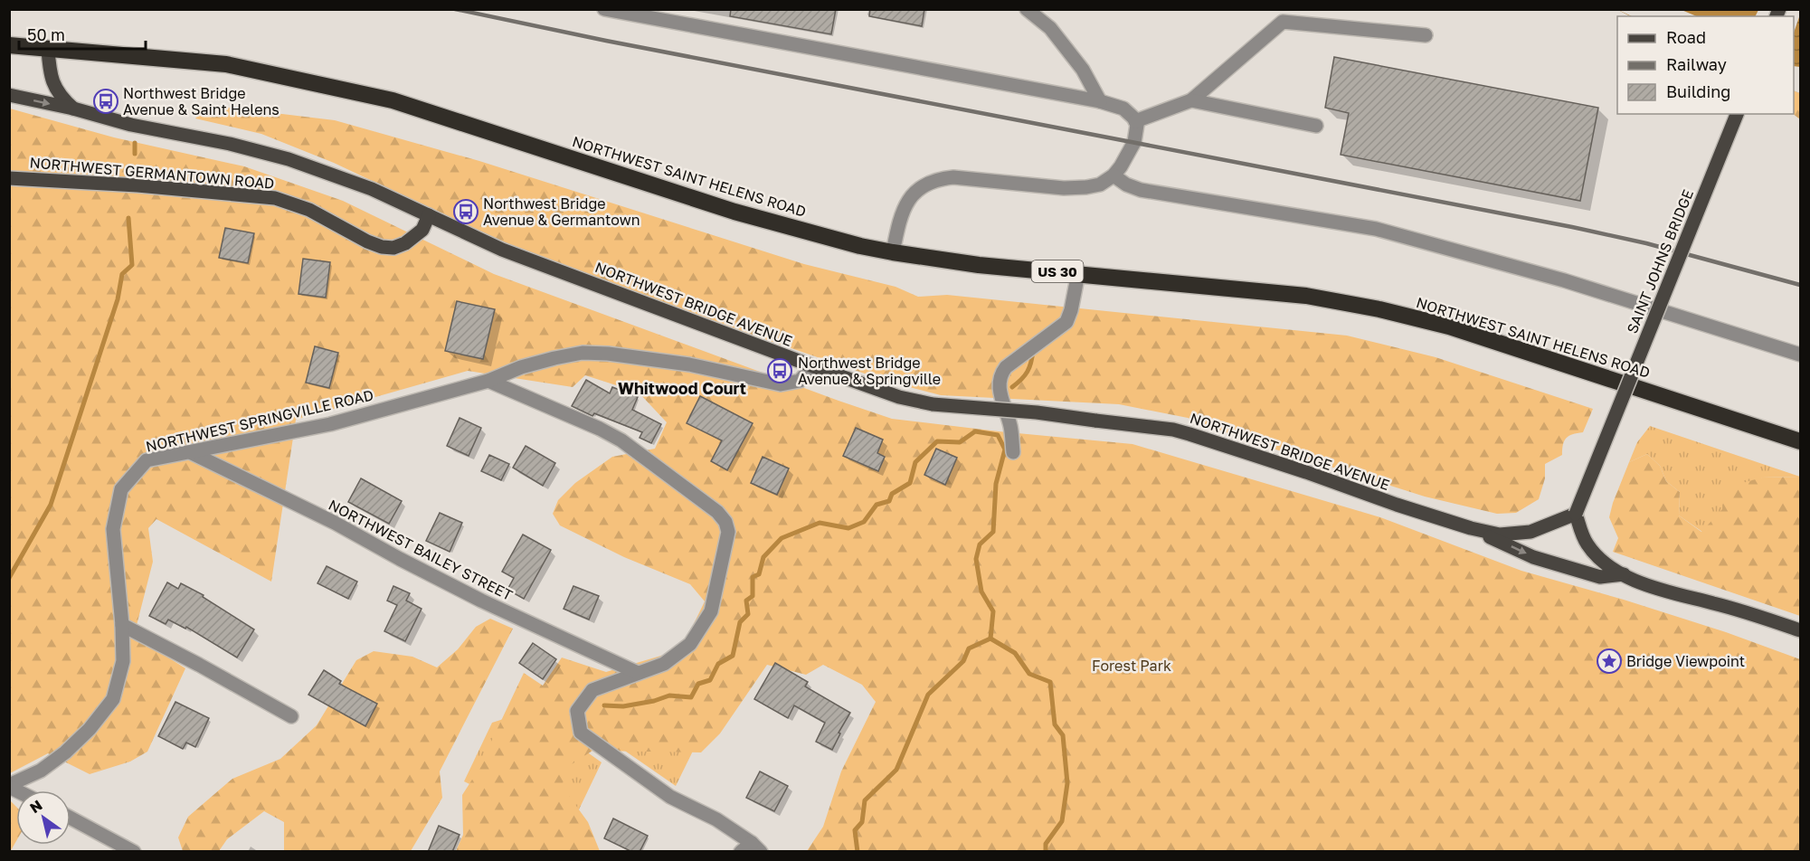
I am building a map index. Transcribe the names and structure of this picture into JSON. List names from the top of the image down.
{
  "streets": {
    "highway": ["NORTHWEST SAINT HELENS ROAD", "US 30"],
    "main road": ["NORTHWEST GERMANTOWN ROAD", "SAINT JOHNS BRIDGE", "NORTHWEST BRIDGE AVENUE"],
    "street": ["NORTHWEST SPRINGVILLE ROAD", "NORTHWEST BAILEY STREET"]
  },
  "crossings": [
    ["NORTHWEST GERMANTOWN ROAD", "NORTHWEST BRIDGE AVENUE"],
    ["SAINT JOHNS BRIDGE", "NORTHWEST BRIDGE AVENUE"],
    ["NORTHWEST BRIDGE AVENUE", "NORTHWEST SPRINGVILLE ROAD"],
    ["NORTHWEST SPRINGVILLE ROAD", "NORTHWEST BAILEY STREET"]
  ],
  "districts": ["Whitwood Court"],
  "parks": ["Forest Park"],
  "places": {
    "bus stop": ["Northwest Bridge Avenue & Saint Helens", "Northwest Bridge Avenue & Germantown", "Northwest Bridge Avenue & Springville"],
    "place": ["Bridge Viewpoint"]
  },
  "legend": ["Road", "Railway", "Building"],
  "scale_bar": "50 m",
  "north": "top left"
}
